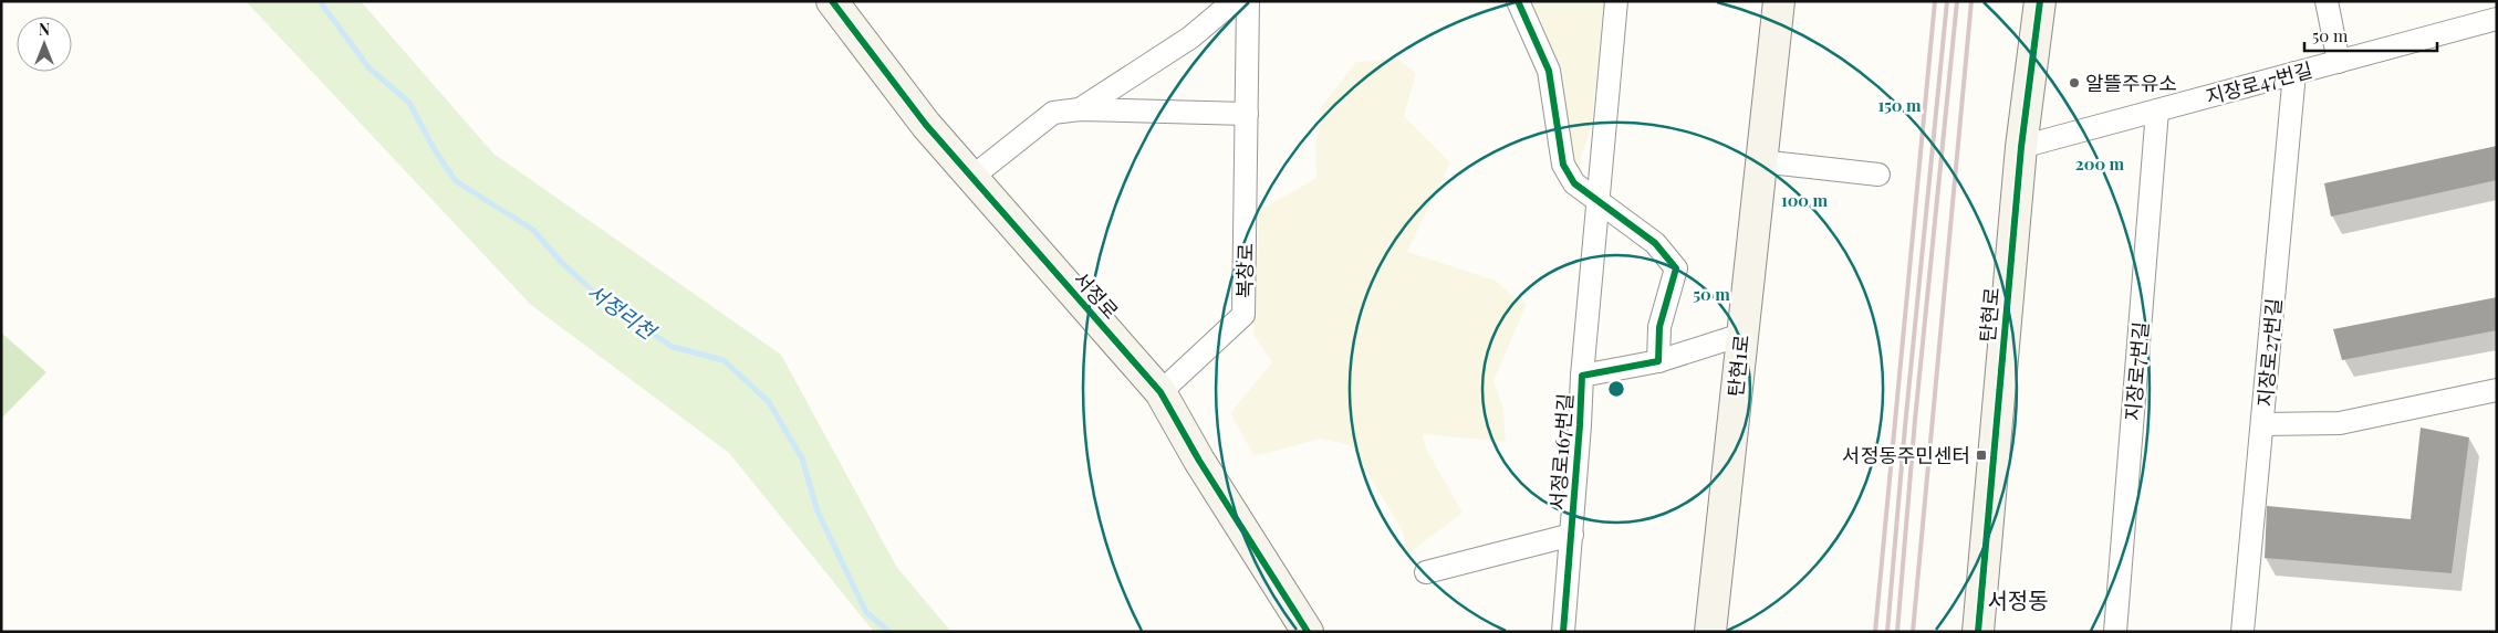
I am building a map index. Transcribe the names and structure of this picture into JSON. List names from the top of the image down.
{
  "streets": {
    "street": [
      "지장로47번길",
      "복창로",
      "서정로",
      "탄현로",
      "지장로27번길",
      "탄현1로",
      "지장로7번길",
      "서정로167번길"
    ]
  },
  "crossings": [
    ["지장로47번길", "탄현로"],
    ["지장로47번길", "지장로27번길"],
    ["지장로47번길", "지장로7번길"],
    ["복창로", "서정로"],
    ["탄현1로", "서정로167번길"]
  ],
  "districts": ["서정동"],
  "water": ["서정리천"],
  "places": {
    "other": ["알뜰주유소"],
    "transit": ["서정동주민센터"]
  },
  "scale_bar": "50 m",
  "north": "top",
  "rings": [
    "150 m",
    "200 m",
    "100 m",
    "50 m"
  ]
}
